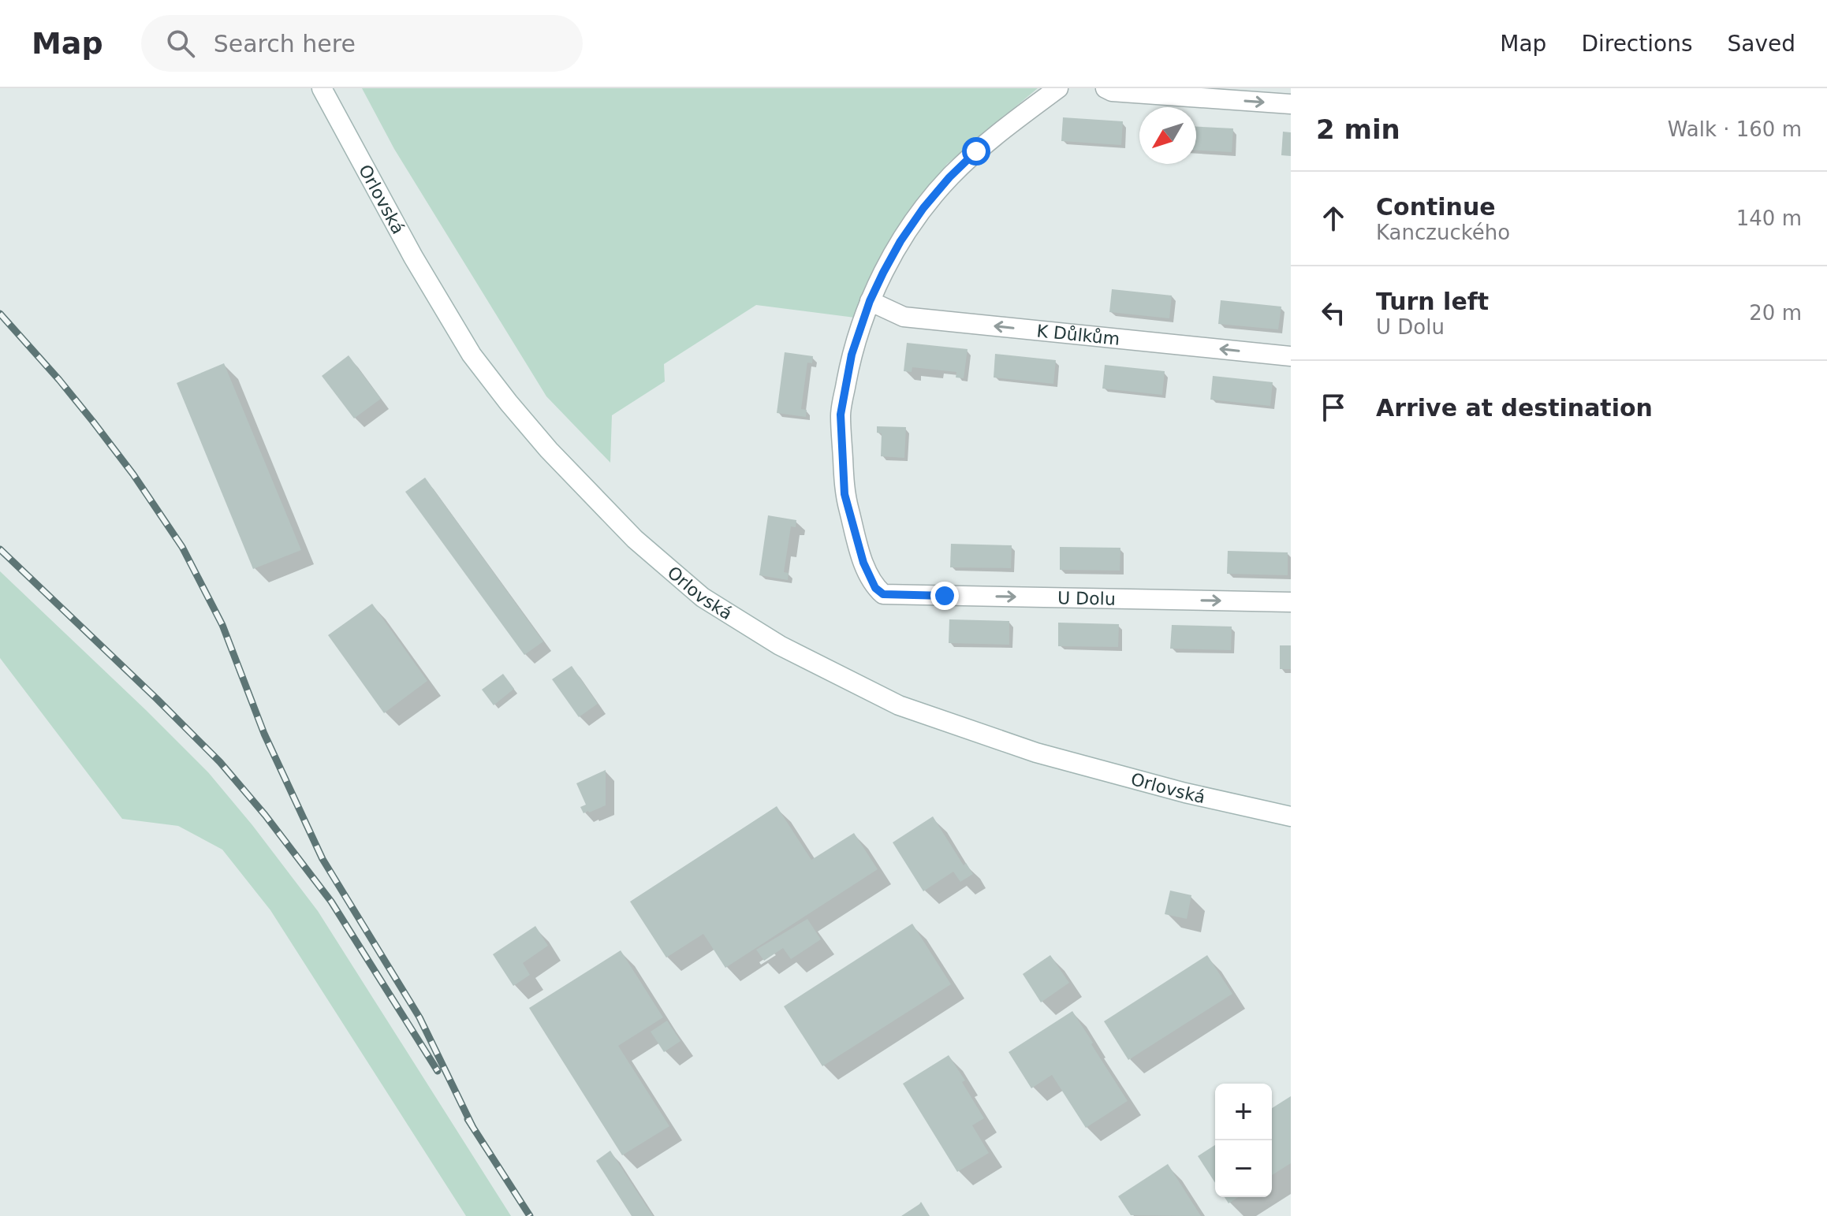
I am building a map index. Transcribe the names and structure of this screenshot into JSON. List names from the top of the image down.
{
  "streets": {
    "street": ["Orlovská", "K Důlkům", "U Dolu"]
  },
  "crossings": [
    ["K Důlkům", "U Dolu"]
  ],
  "one_way": ["K Důlkům"],
  "north": "bottom left",
  "page": {
    "header": "Map",
    "search": "Search here",
    "nav": ["Map", "Directions", "Saved"],
    "heading": ["2 min", "Walk · 160 m"],
    "list": [
      ["Continue", "Kanczuckého", "140 m"],
      ["Turn left", "U Dolu", "20 m"],
      "Arrive at destination"
    ],
    "map_buttons": ["+", "−"]
  }
}
